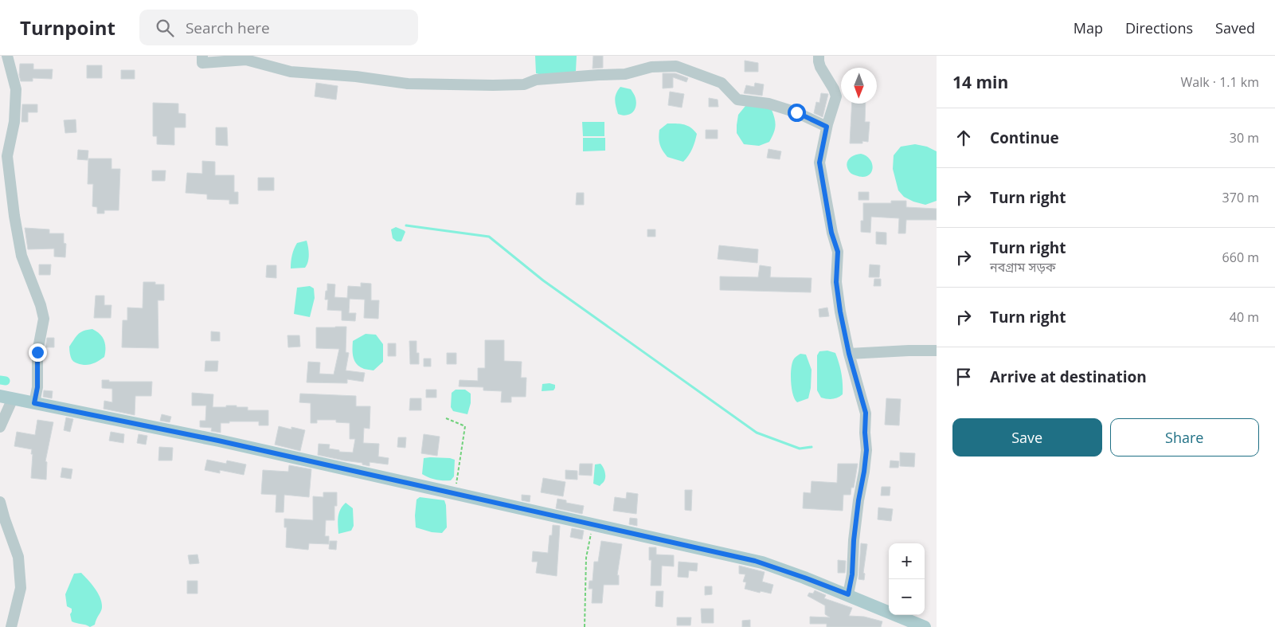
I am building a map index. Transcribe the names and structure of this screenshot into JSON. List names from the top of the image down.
{
  "north": "bottom",
  "page": {
    "header": "Turnpoint",
    "search": "Search here",
    "nav": ["Map", "Directions", "Saved"],
    "heading": ["14 min", "Walk · 1.1 km"],
    "list": [
      ["Continue", "30 m"],
      ["Turn right", "370 m"],
      ["Turn right", "নবগ্রাম সড়ক", "660 m"],
      ["Turn right", "40 m"],
      "Arrive at destination"
    ],
    "buttons": ["Save", "Share"],
    "map_buttons": ["+", "−"]
  }
}
